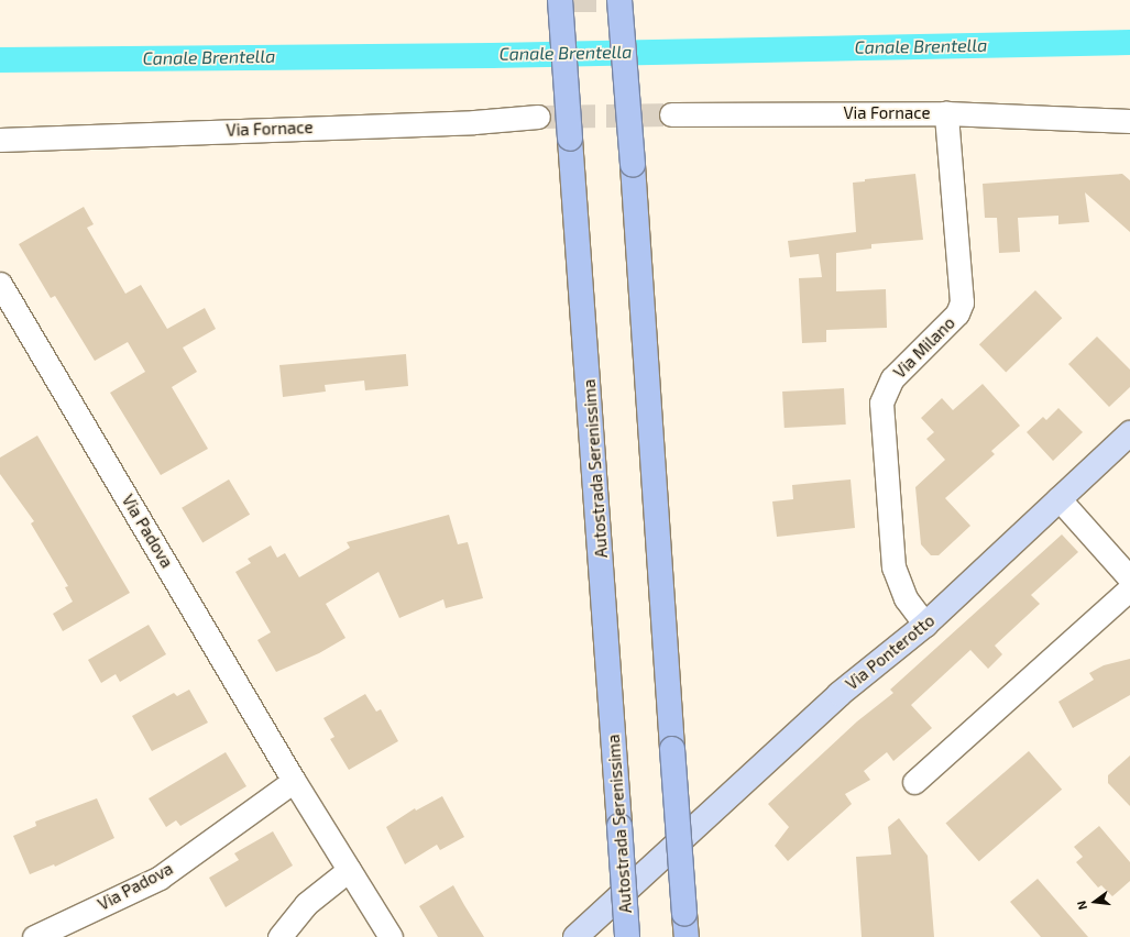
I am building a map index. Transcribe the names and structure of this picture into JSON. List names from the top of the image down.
{
  "streets": {
    "highway": ["Autostrada Serenissima"],
    "main road": ["Via Ponterotto"],
    "street": ["Via Fornace", "Via Milano", "Via Padova"]
  },
  "crossings": [
    ["Via Fornace", "Via Milano"],
    ["Via Milano", "Via Ponterotto"]
  ],
  "water": ["Canale Brentella"],
  "north": "left"
}
